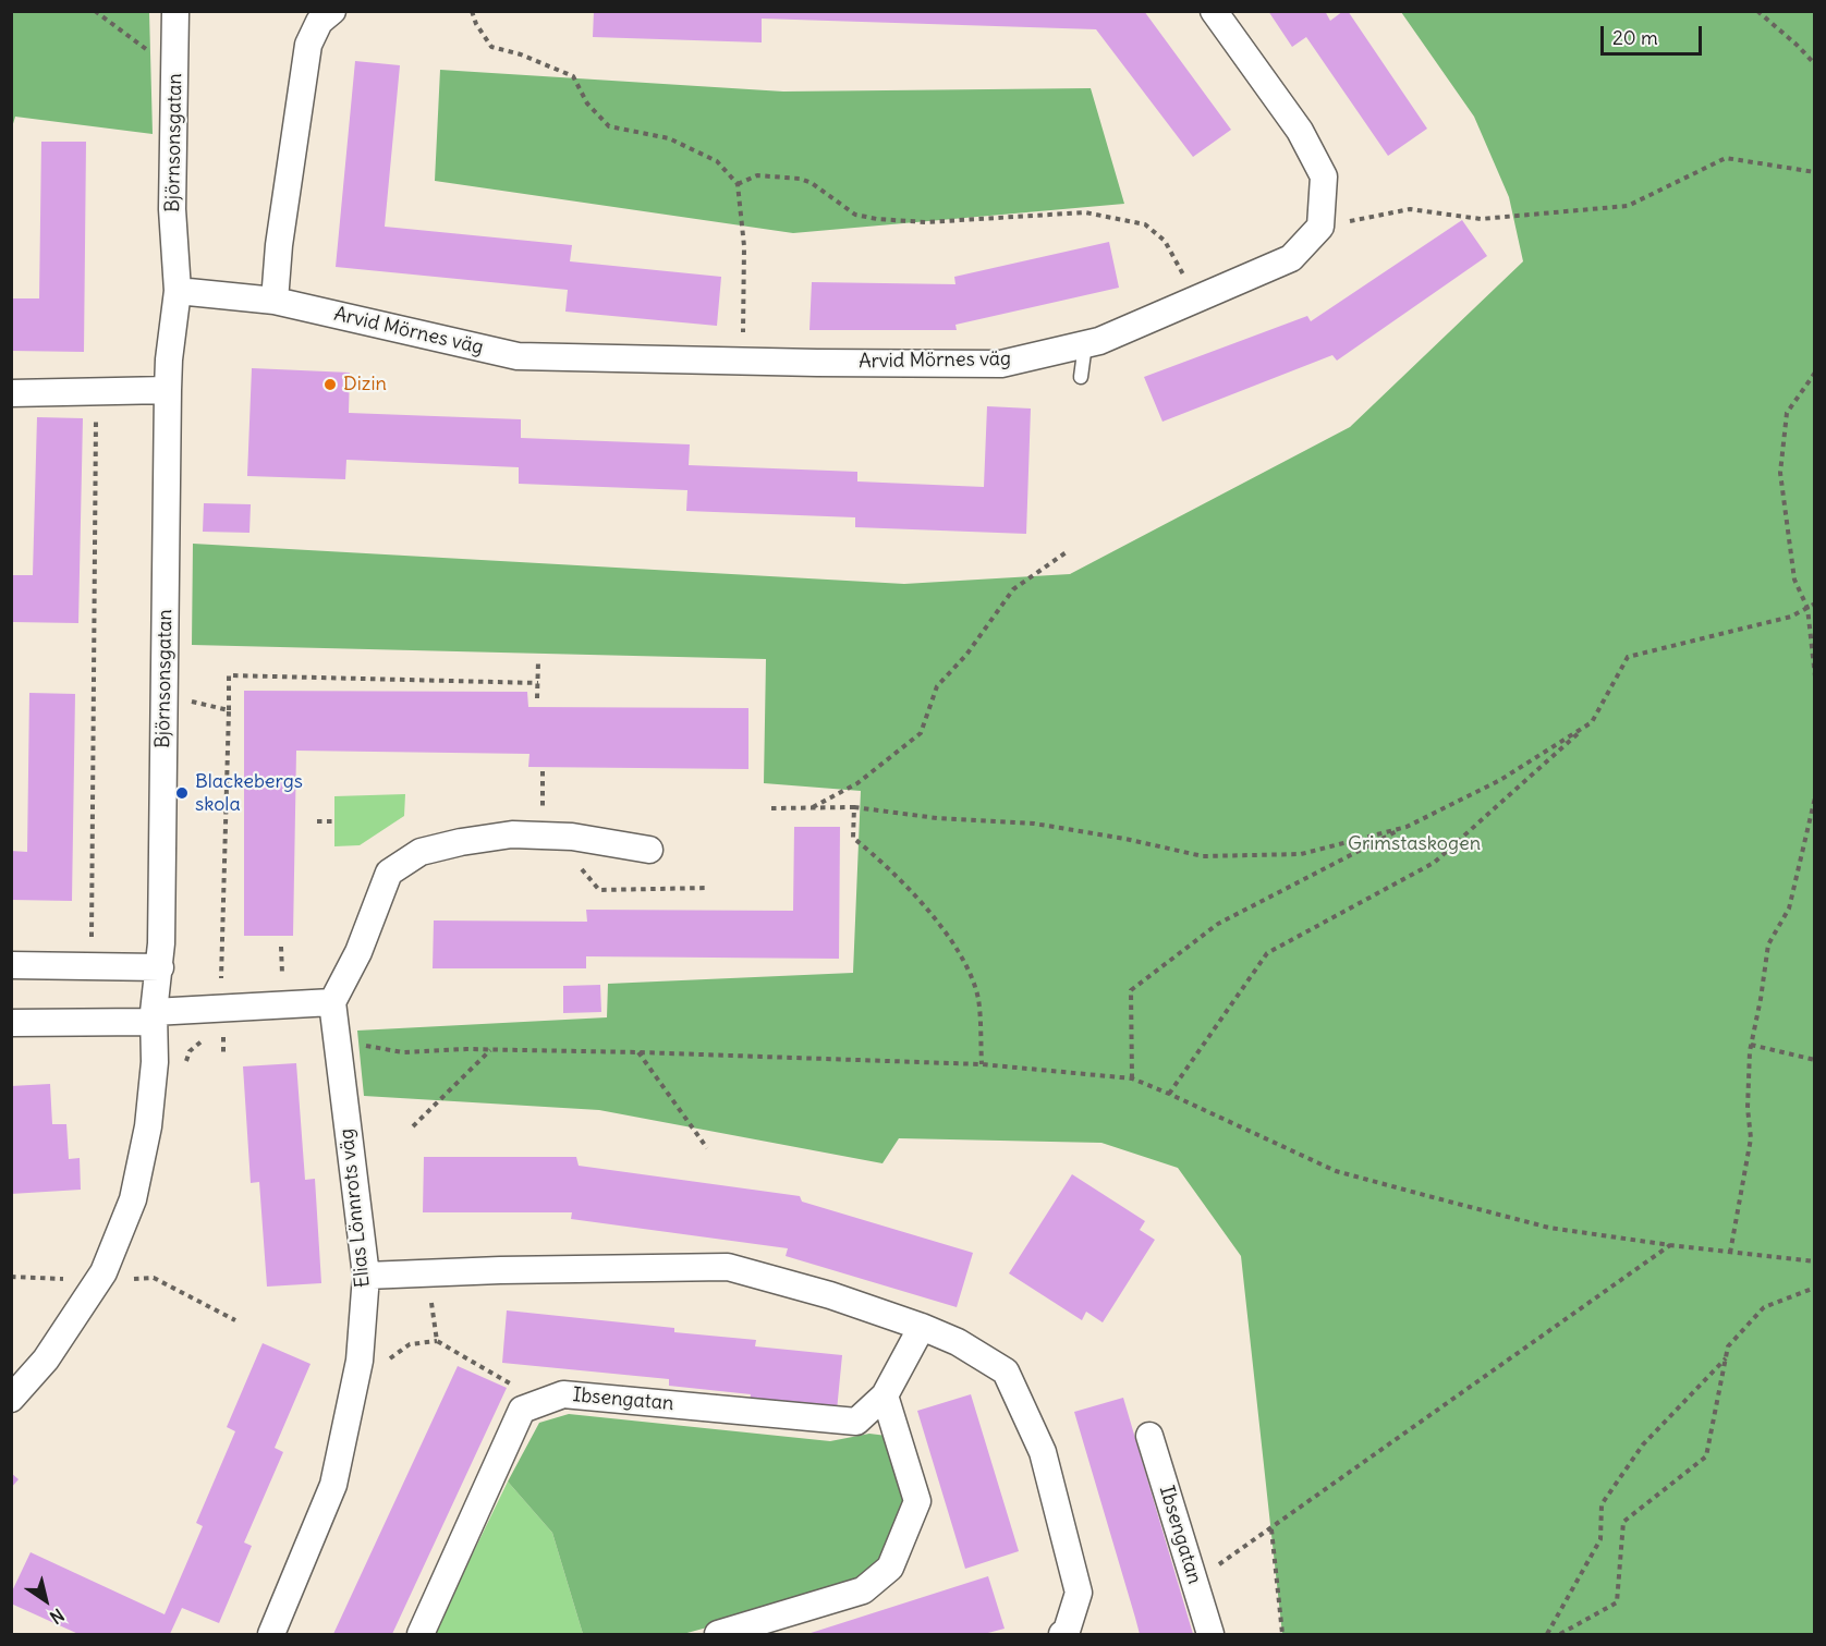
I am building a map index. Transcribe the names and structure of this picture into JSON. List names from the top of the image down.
{
  "streets": {
    "street": [
      "Björnsonsgatan",
      "Arvid Mörnes väg",
      "Elias Lönnrots väg",
      "Ibsengatan"
    ]
  },
  "crossings": [
    ["Björnsonsgatan", "Arvid Mörnes väg"]
  ],
  "parks": ["Grimstaskogen"],
  "places": ["Dizin", "Blackebergs skola"],
  "scale_bar": "20 m",
  "north": "bottom right"
}
